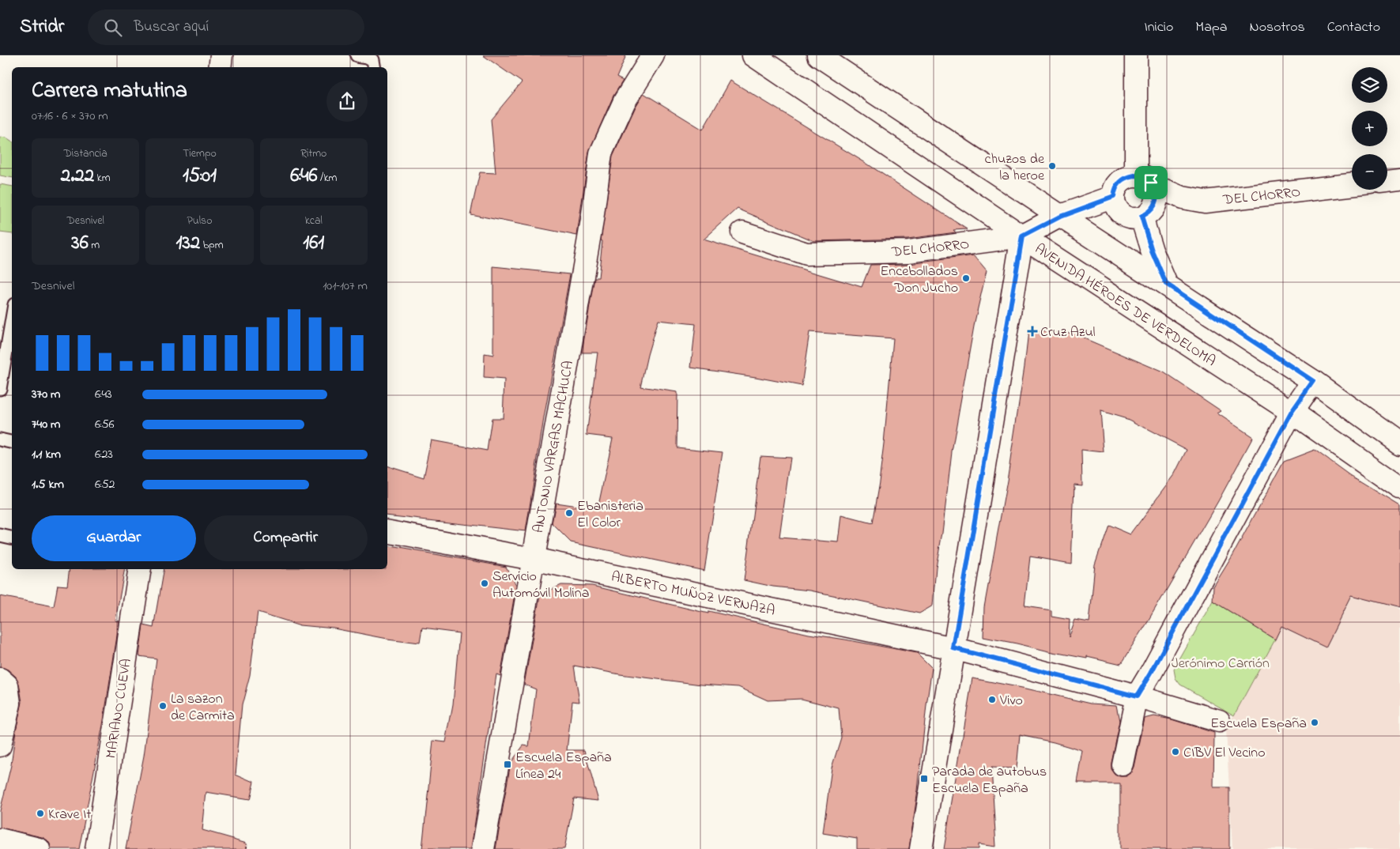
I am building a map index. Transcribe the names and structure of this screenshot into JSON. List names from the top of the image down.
{
  "streets": {
    "street": [
      "DEL CHORRO",
      "AVENIDA HÉROES DE VERDELOMA",
      "ANTONIO VARGAS MACHUCA",
      "ALBERTO MUÑOZ VERNAZA",
      "MARIANO CUEVA"
    ]
  },
  "crossings": [
    ["DEL CHORRO", "AVENIDA HÉROES DE VERDELOMA"],
    ["ANTONIO VARGAS MACHUCA", "ALBERTO MUÑOZ VERNAZA"]
  ],
  "parks": ["Jerónimo Carrión"],
  "places": {
    "other": [
      "chuzos de la heroe",
      "Encebollados Don Jucho",
      "Ebanisteria El Color",
      "Servicio Automóvil Molina",
      "Vivo",
      "La sazon de Carmita",
      "Escuela España",
      "CIBV El Vecino",
      "Krave It"
    ],
    "health": ["Cruz Azul"],
    "transit": ["Escuela España Línea 24", "Parada de autobus Escuela España"]
  },
  "page": {
    "header": "Stridr",
    "search": "Buscar aquí",
    "nav": [
      "Inicio",
      "Mapa",
      "Nosotros",
      "Contacto"
    ],
    "map_buttons": ["+", "−"],
    "heading": ["Carrera matutina", "07:16 · 6 × 370 m"],
    "stats": [
      ["Distancia", "2.22 km"],
      ["Tiempo", "15:01"],
      ["Ritmo", "6:46 /km"],
      ["Desnivel", "36 m"],
      ["Pulso", "132 bpm"],
      ["kcal", "161"]
    ],
    "chart": ["Desnivel", "101–107 m"],
    "list": [
      {
        "name": "370 m",
        "note": "6:43"
      },
      {
        "name": "740 m",
        "note": "6:56"
      },
      {
        "name": "1.1 km",
        "note": "6:23"
      },
      {
        "name": "1.5 km",
        "note": "6:52"
      }
    ],
    "buttons": ["Guardar", "Compartir"]
  }
}
